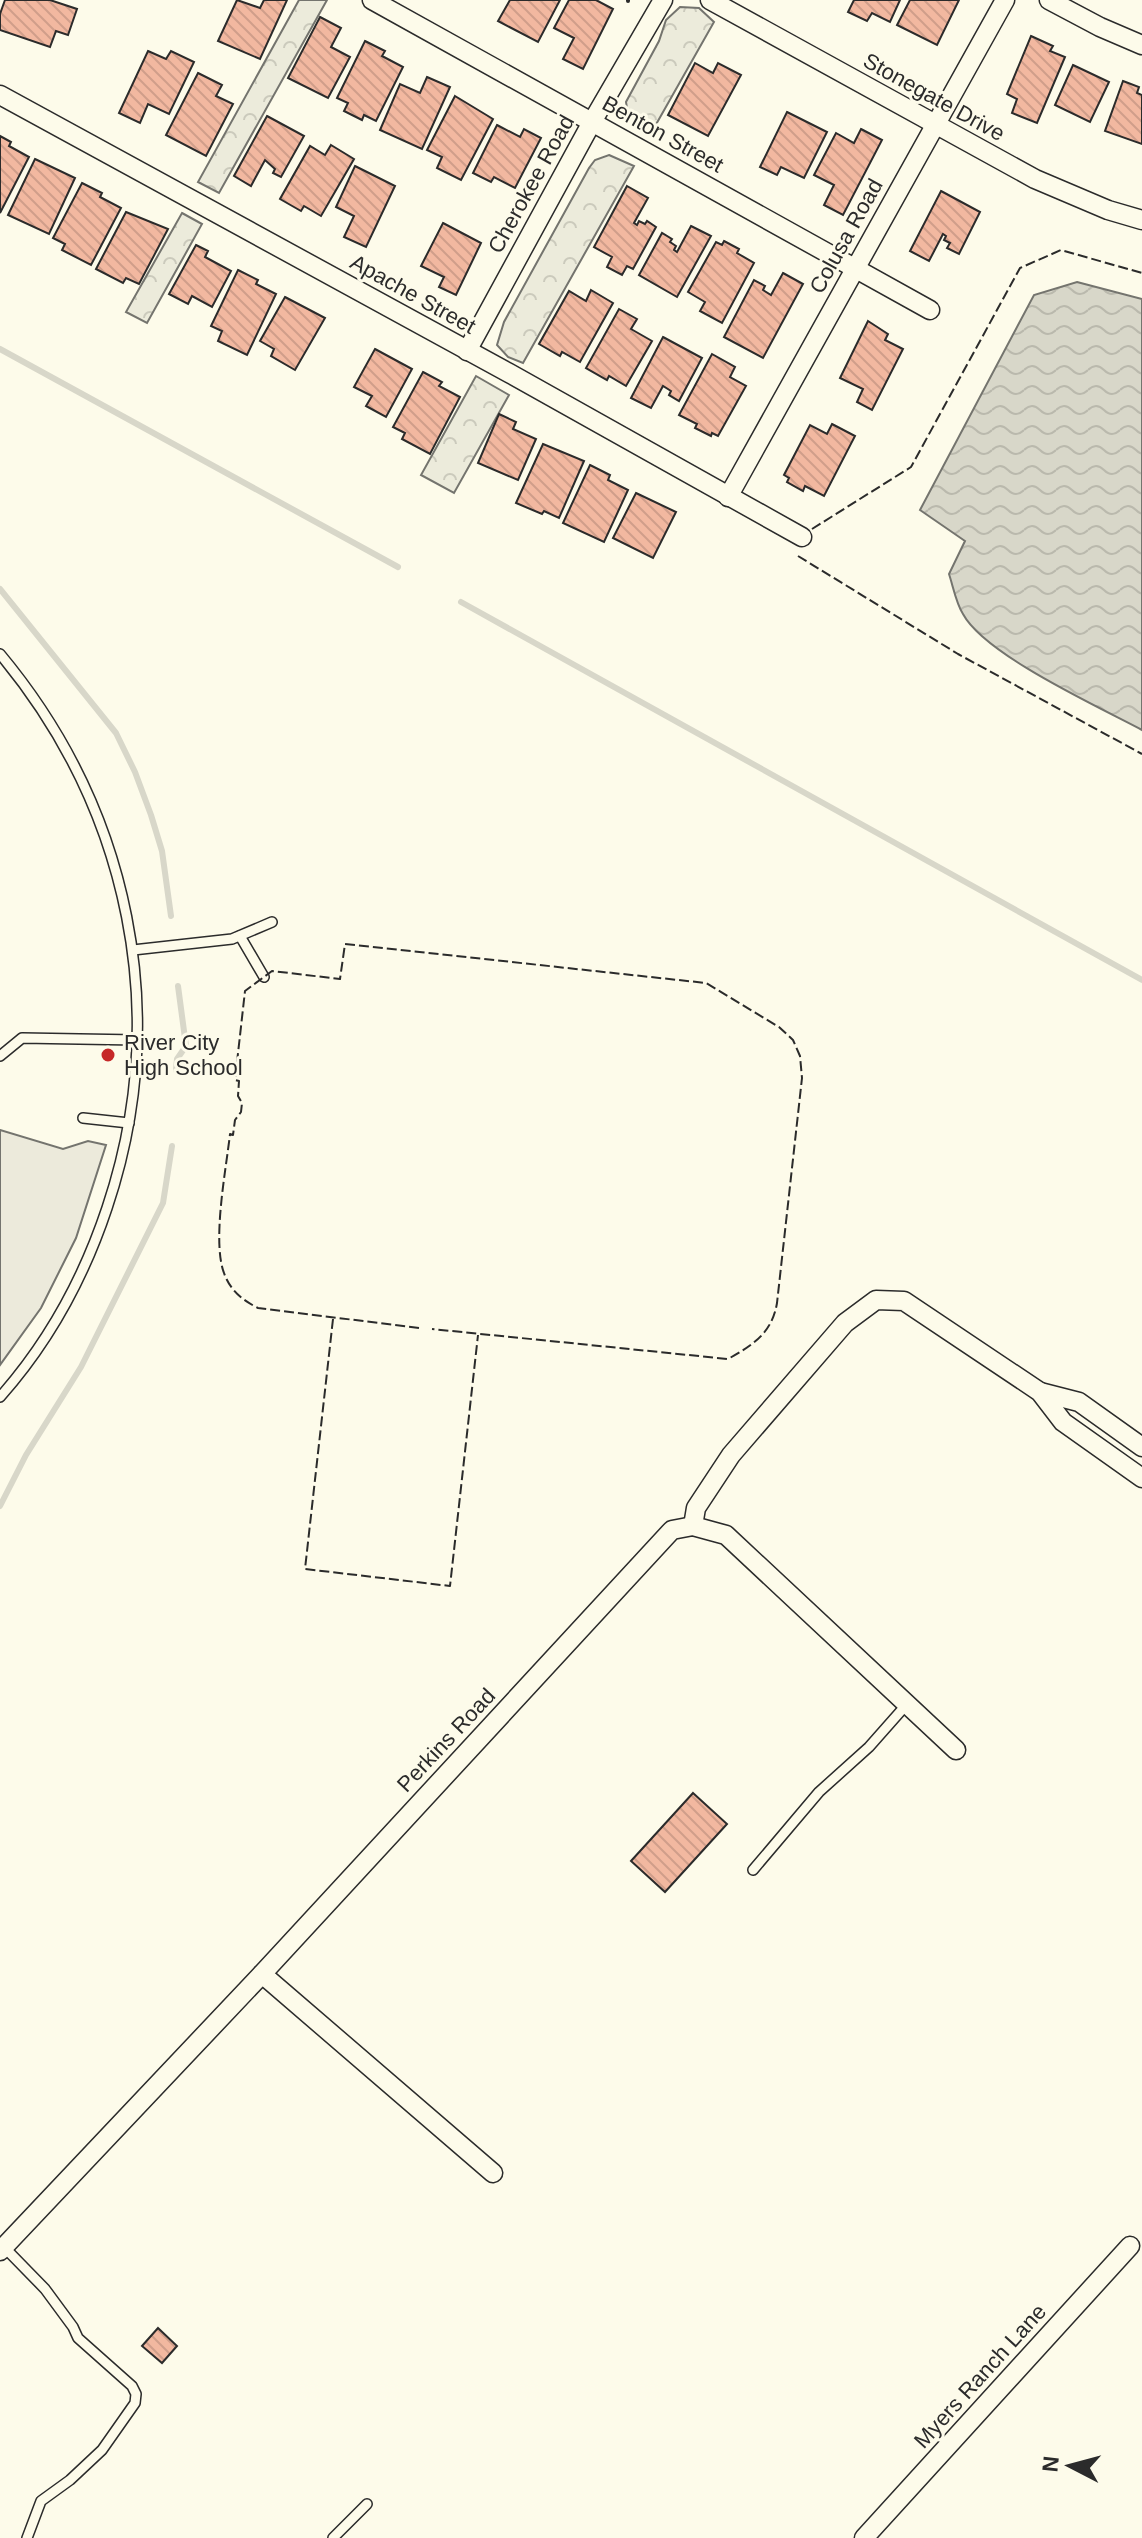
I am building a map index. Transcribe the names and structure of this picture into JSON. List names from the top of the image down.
{
  "streets": {
    "street": [
      "Stonegate Drive",
      "Benton Street",
      "Cherokee Road",
      "Colusa Road",
      "Apache Street",
      "Perkins Road",
      "Myers Ranch Lane"
    ]
  },
  "crossings": [
    ["Stonegate Drive", "Colusa Road"],
    ["Benton Street", "Cherokee Road"],
    ["Benton Street", "Colusa Road"],
    ["Cherokee Road", "Apache Street"],
    ["Colusa Road", "Apache Street"]
  ],
  "places": ["River City High School"],
  "north": "left"
}
